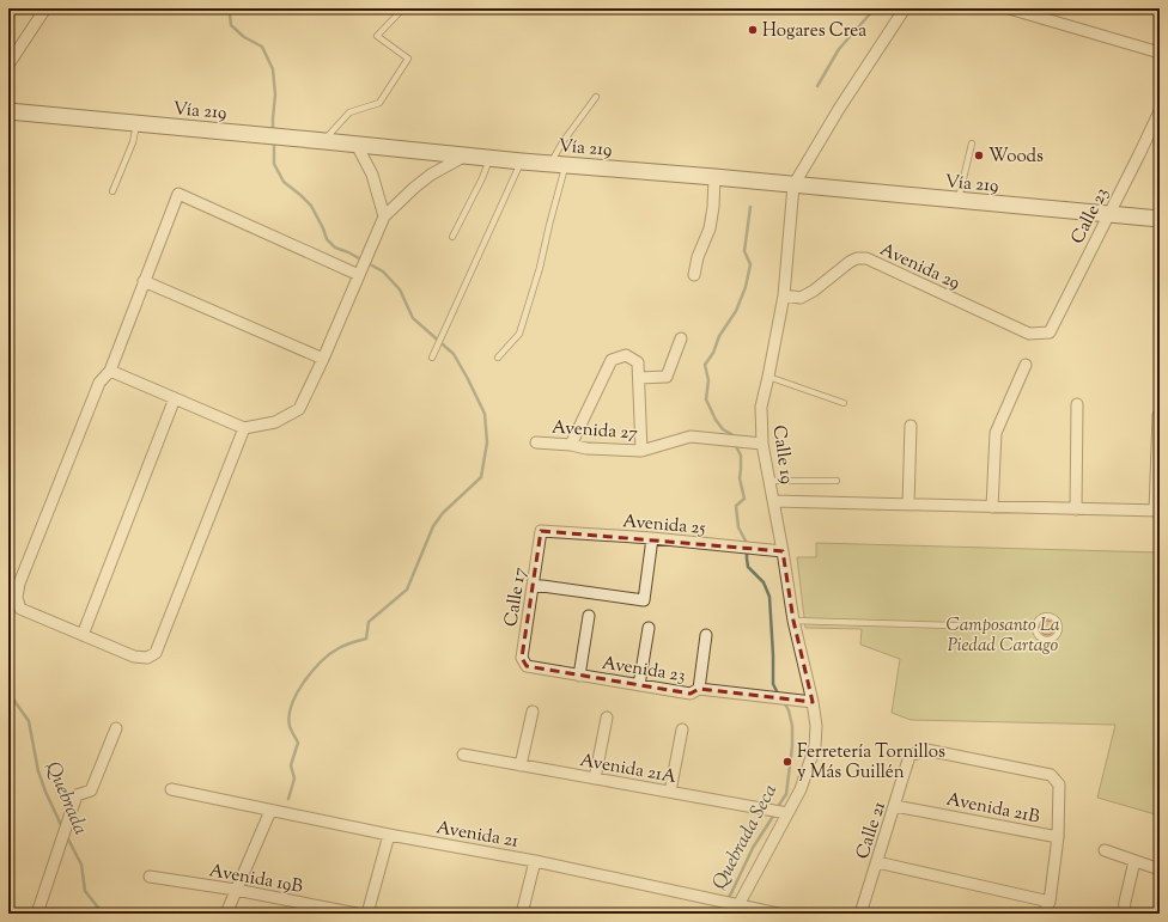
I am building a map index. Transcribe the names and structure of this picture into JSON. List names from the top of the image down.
{
  "streets": {
    "main road": ["Vía 219"],
    "street": [
      "Calle 23",
      "Avenida 29",
      "Avenida 27",
      "Calle 19",
      "Avenida 25",
      "Calle 17",
      "Avenida 23",
      "Avenida 21A",
      "Avenida 21B",
      "Calle 21",
      "Avenida 21",
      "Avenida 19B"
    ]
  },
  "crossings": [
    ["Vía 219", "Calle 23"],
    ["Vía 219", "Calle 19"],
    ["Calle 23", "Avenida 29"],
    ["Avenida 29", "Calle 19"],
    ["Avenida 27", "Calle 19"],
    ["Calle 19", "Avenida 25"],
    ["Calle 19", "Avenida 23"],
    ["Calle 19", "Avenida 21A"],
    ["Calle 19", "Avenida 21"],
    ["Avenida 25", "Calle 17"],
    ["Calle 17", "Avenida 23"],
    ["Avenida 21B", "Calle 21"]
  ],
  "water": ["Quebrada", "Quebrada Seca"],
  "parks": ["Camposanto La Piedad Cartago"],
  "places": ["Hogares Crea", "Woods", "Ferretería Tornillos y Más Guillén"]
}
